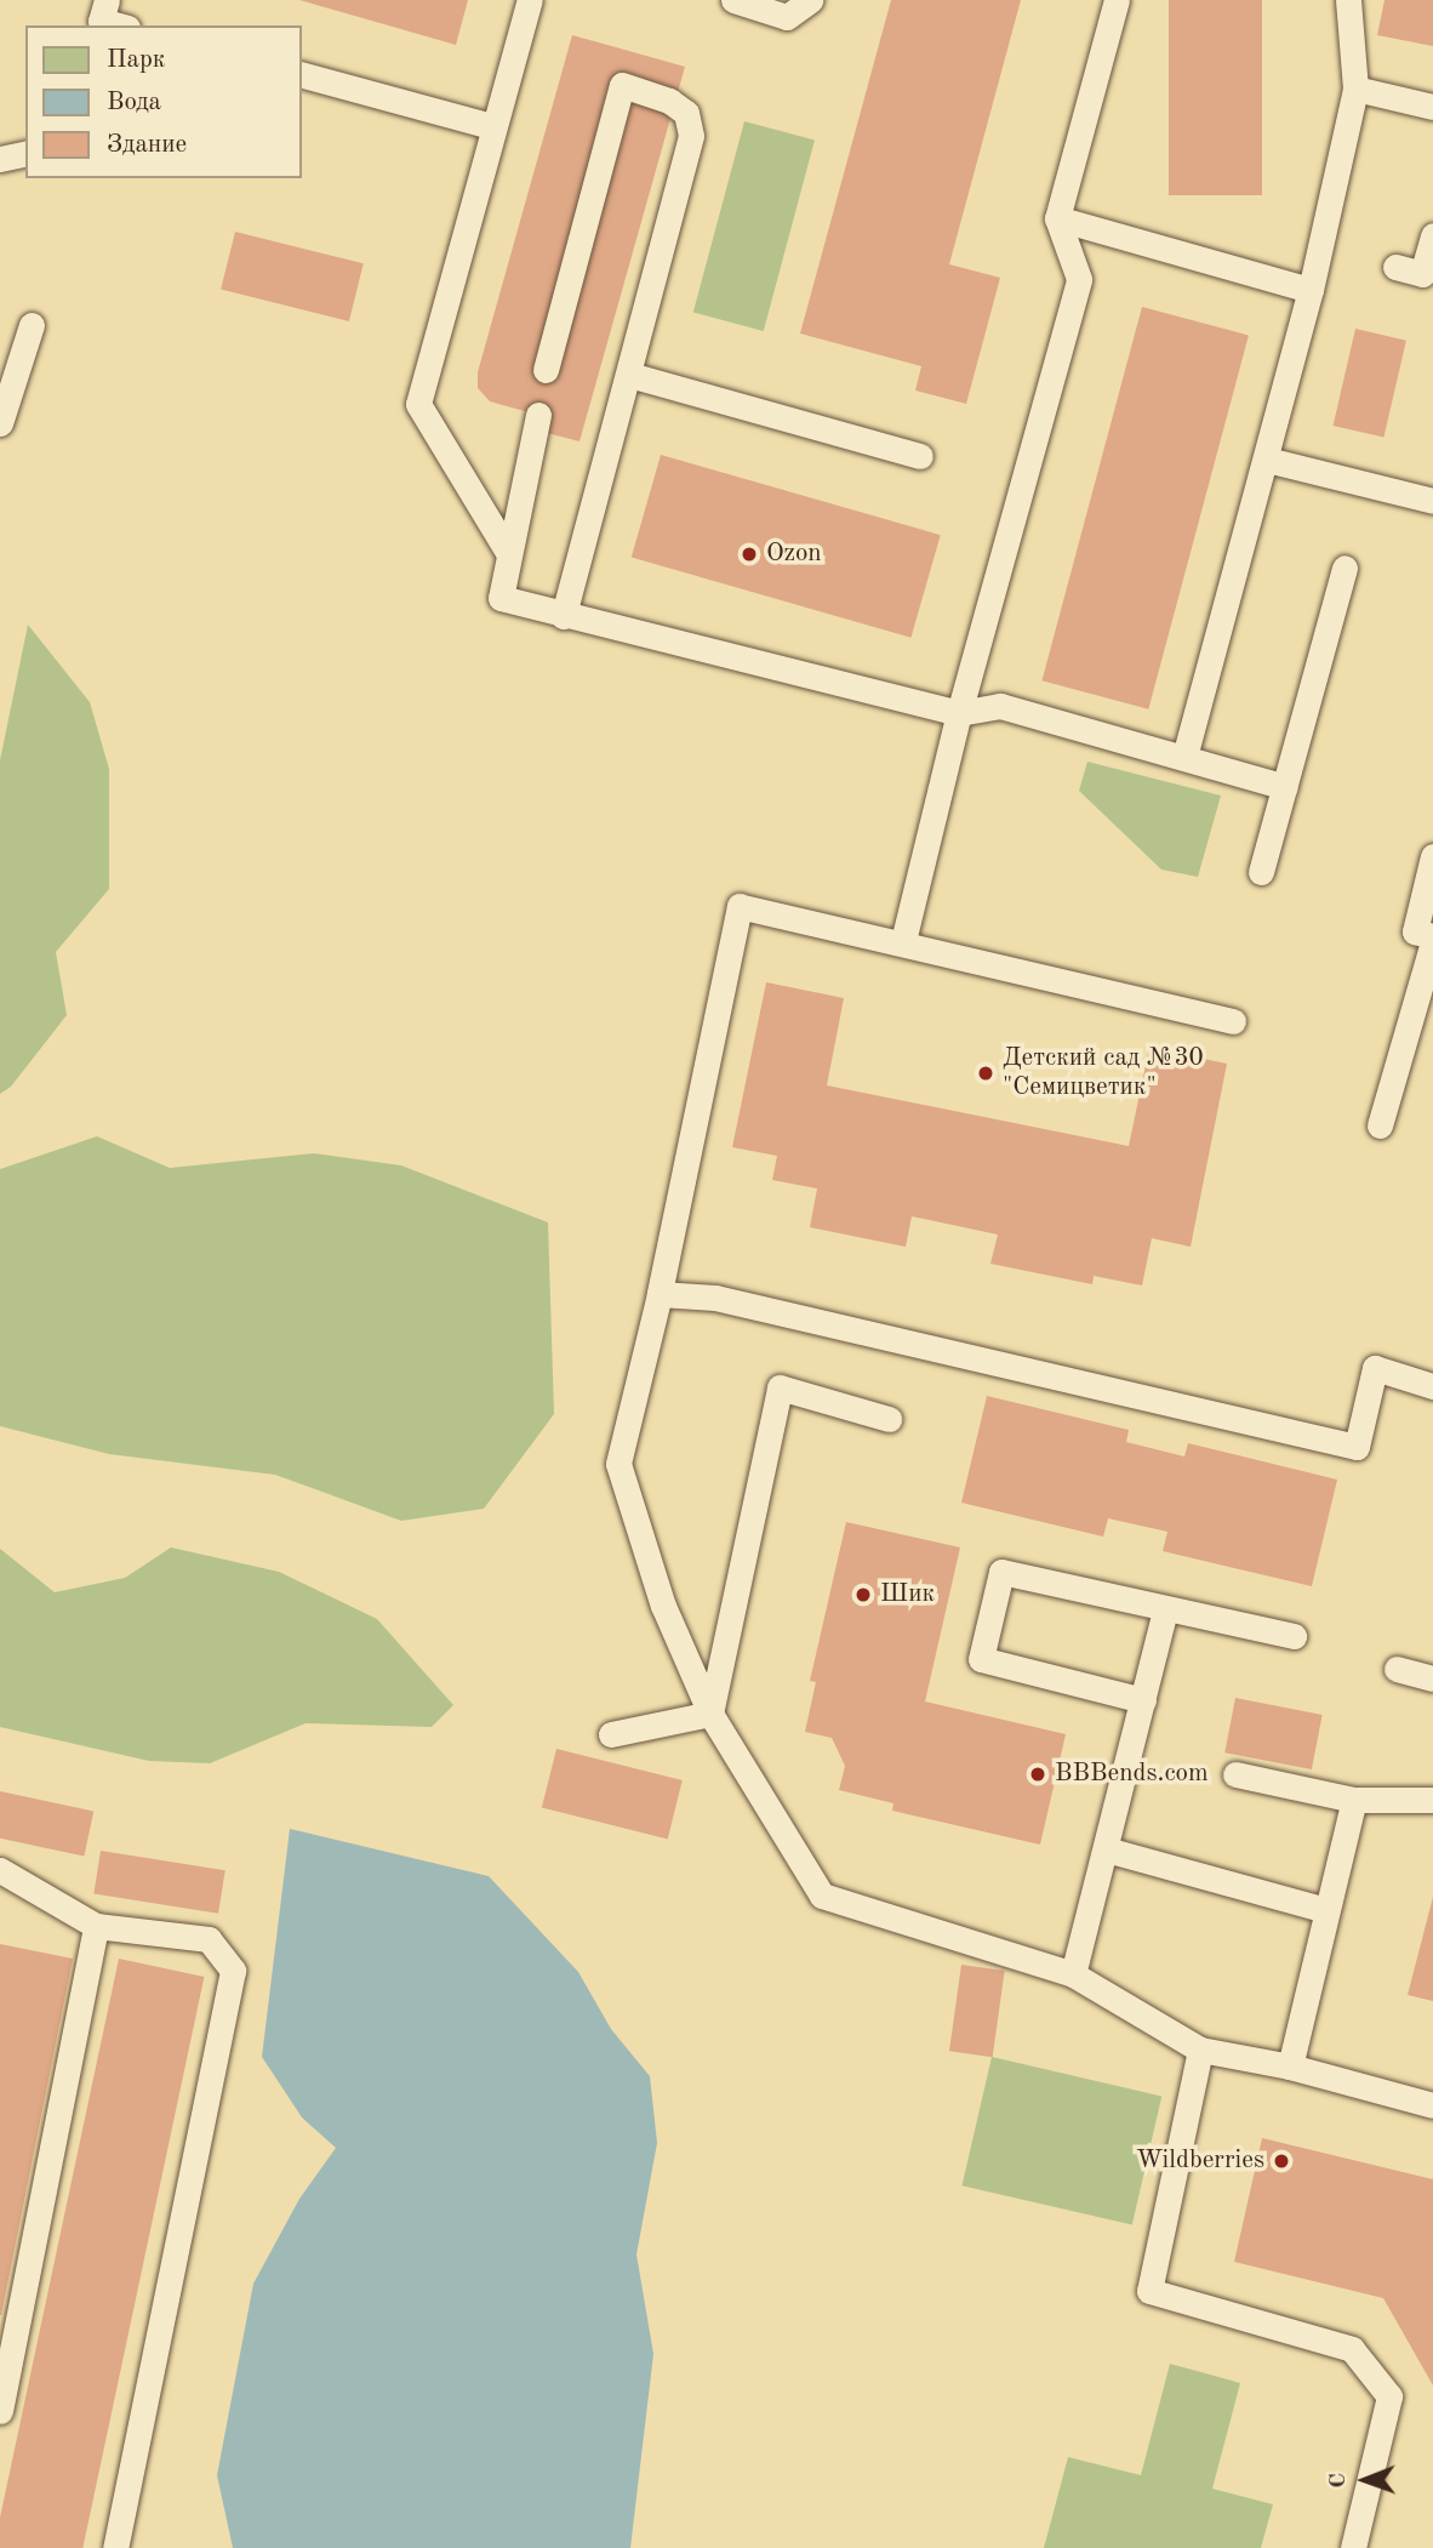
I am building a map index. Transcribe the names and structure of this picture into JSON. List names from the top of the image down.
{
  "places": [
    "Ozon",
    "Детский сад №30 \"Семицветик\"",
    "Шик",
    "BBBends.com",
    "Wildberries"
  ],
  "legend": ["Парк", "Вода", "Здание"],
  "north": "left"
}
